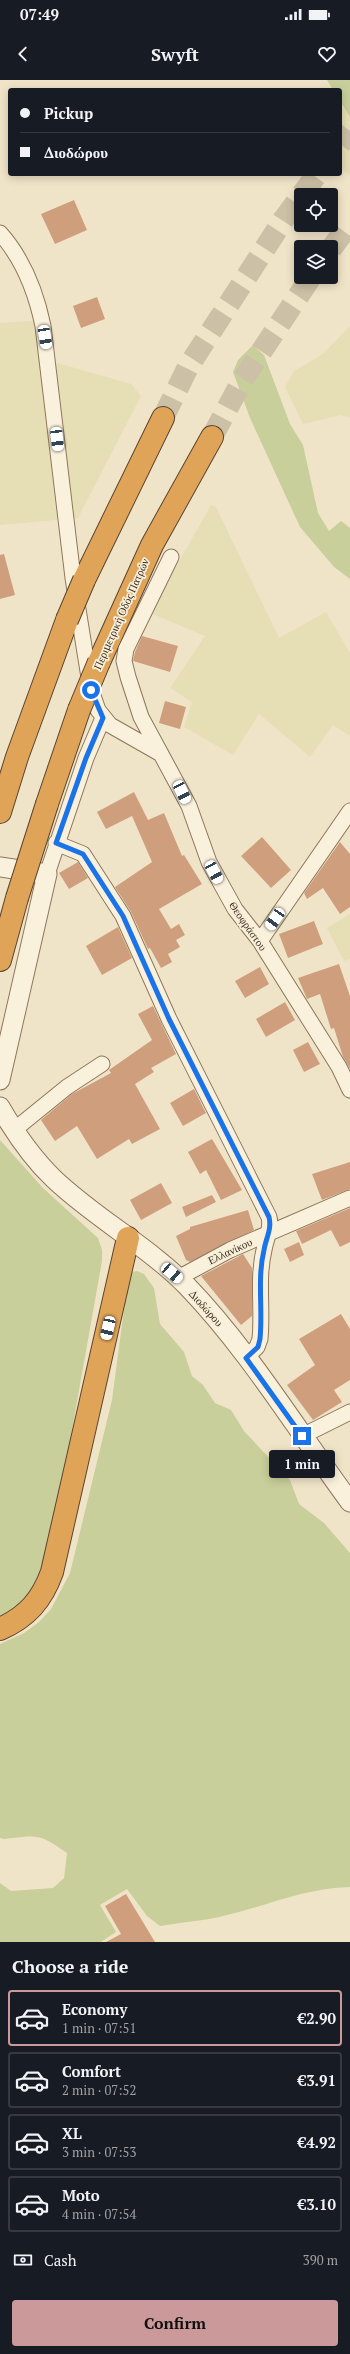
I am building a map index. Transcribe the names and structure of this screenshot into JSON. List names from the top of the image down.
{
  "streets": {
    "highway": ["Περιμετρική Οδός Πατρών"],
    "street": ["Θεοφράστου", "Ελλανίκου", "Διοδώρου"]
  },
  "crossings": [
    ["Ελλανίκου", "Διοδώρου"]
  ],
  "page": {
    "status": "07:49",
    "header": "Swyft",
    "banner": ["Pickup", "Διοδώρου"],
    "bubble": "1 min",
    "heading": "Choose a ride",
    "list": [
      {
        "name": "Economy",
        "note": "1 min · 07:51",
        "value": "€2.90"
      },
      {
        "name": "Comfort",
        "note": "2 min · 07:52",
        "value": "€3.91"
      },
      {
        "name": "XL",
        "note": "3 min · 07:53",
        "value": "€4.92"
      },
      {
        "name": "Moto",
        "note": "4 min · 07:54",
        "value": "€3.10"
      }
    ],
    "pay": ["Cash", "390 m"],
    "buttons": "Confirm"
  }
}
